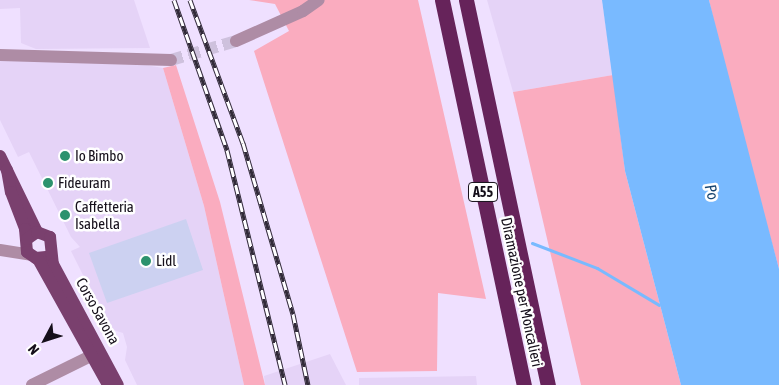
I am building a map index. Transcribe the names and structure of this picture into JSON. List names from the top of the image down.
{
  "streets": {
    "highway": ["A55", "Diramazione per Moncalieri"],
    "main road": ["Corso Savona"]
  },
  "water": ["Po"],
  "places": [
    "Io Bimbo",
    "Fideuram",
    "Caffetteria Isabella",
    "Lidl"
  ],
  "north": "bottom left"
}
